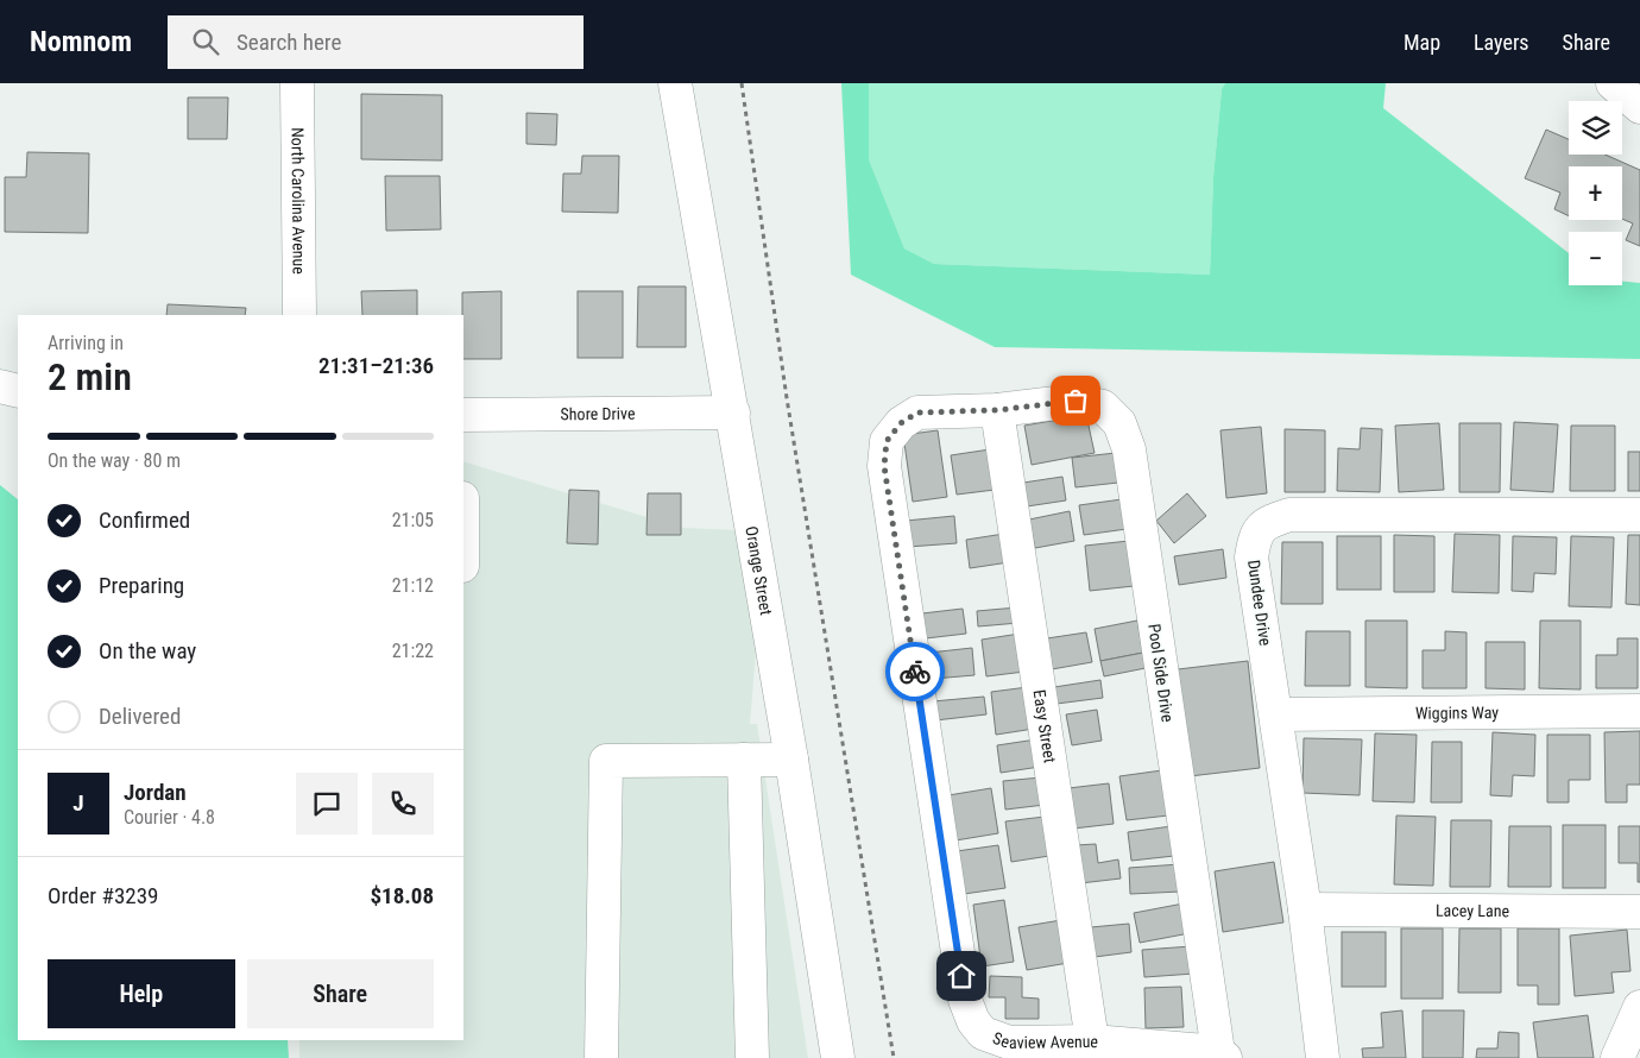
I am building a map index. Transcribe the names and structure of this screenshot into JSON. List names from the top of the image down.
{
  "streets": {
    "street": [
      "North Carolina Avenue",
      "Shore Drive",
      "Orange Street",
      "Dundee Drive",
      "Pool Side Drive",
      "Wiggins Way",
      "Easy Street",
      "Lacey Lane",
      "Seaview Avenue"
    ]
  },
  "crossings": [
    ["Shore Drive", "Orange Street"],
    ["Dundee Drive", "Wiggins Way"],
    ["Dundee Drive", "Lacey Lane"],
    ["Pool Side Drive", "Easy Street"],
    ["Pool Side Drive", "Seaview Avenue"],
    ["Easy Street", "Seaview Avenue"]
  ],
  "page": {
    "header": "Nomnom",
    "search": "Search here",
    "nav": ["Map", "Layers", "Share"],
    "map_buttons": ["+", "−"],
    "heading": ["2 min", "Arriving in", "21:31–21:36"],
    "panel": [
      "Jordan",
      "Courier · 4.8",
      "Order #3239",
      "$18.08"
    ],
    "bar": "On the way · 80 m",
    "list": [
      ["Confirmed", "21:05"],
      ["Preparing", "21:12"],
      ["On the way", "21:22"],
      "Delivered"
    ],
    "round": "J",
    "buttons": ["Help", "Share"]
  }
}
